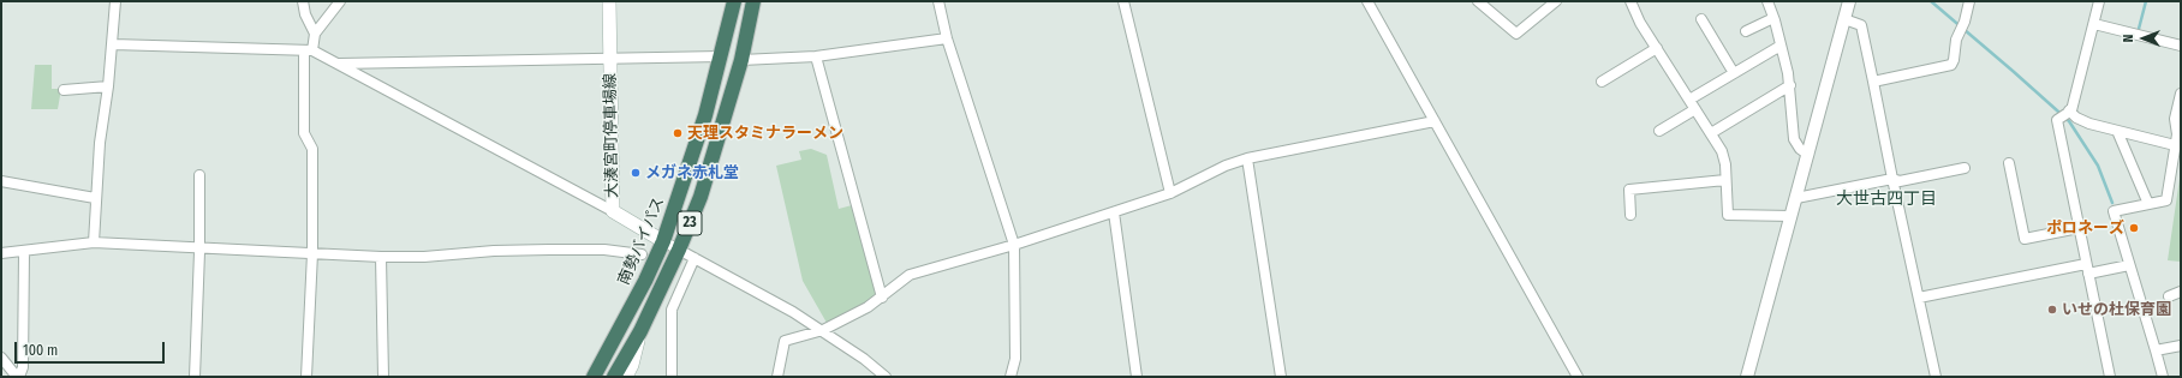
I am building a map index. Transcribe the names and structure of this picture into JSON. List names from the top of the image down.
{
  "streets": {
    "highway": ["23", "南勢バイパス"],
    "main road": ["大湊宮町停車場線"]
  },
  "crossings": [
    ["大湊宮町停車場線", "南勢バイパス"]
  ],
  "districts": ["大世古四丁目"],
  "places": [
    "天理スタミナラーメン",
    "メガネ赤札堂",
    "ポロネーズ",
    "いせの杜保育園"
  ],
  "scale_bar": "100 m",
  "north": "left"
}
